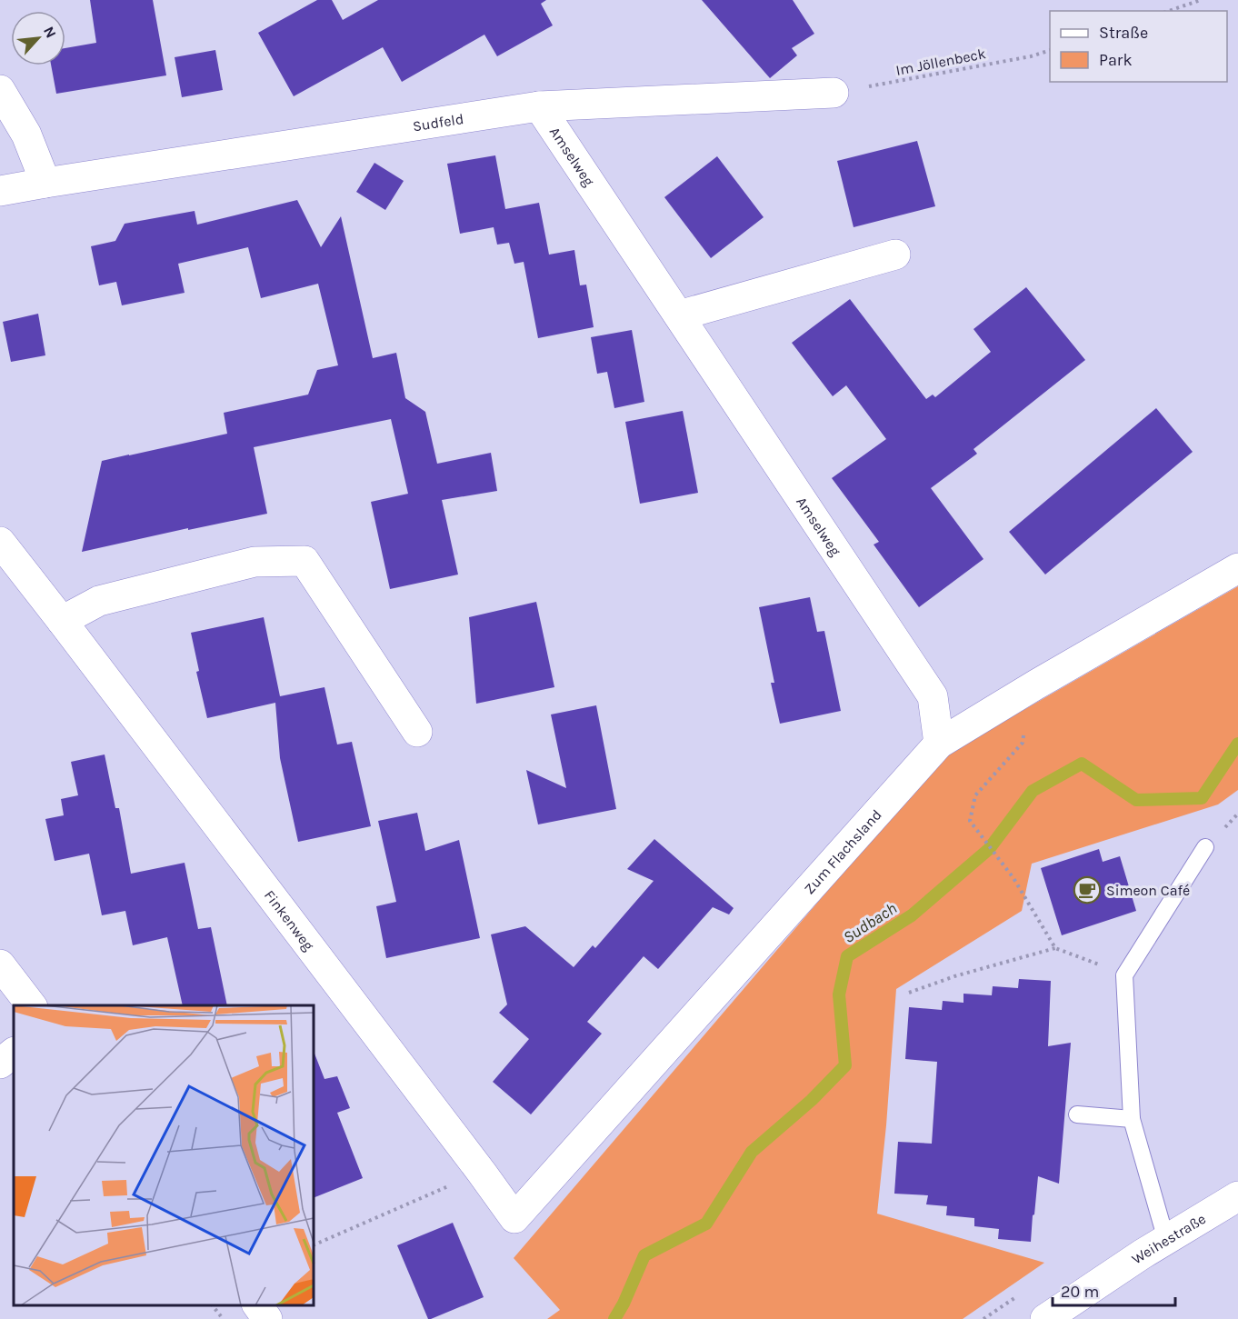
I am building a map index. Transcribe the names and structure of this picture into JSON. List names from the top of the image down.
{
  "streets": {
    "street": [
      "Sudfeld",
      "Amselweg",
      "Zum Flachsland",
      "Finkenweg",
      "Weihestraße"
    ],
    "path": ["Im Jöllenbeck"]
  },
  "crossings": [
    ["Im Jöllenbeck", "Sudfeld"],
    ["Sudfeld", "Amselweg"],
    ["Amselweg", "Zum Flachsland"],
    ["Zum Flachsland", "Finkenweg"]
  ],
  "water": ["Sudbach"],
  "places": {
    "cafe": ["Simeon Café"]
  },
  "legend": ["Straße", "Park"],
  "scale_bar": "20 m",
  "north": "top right"
}
